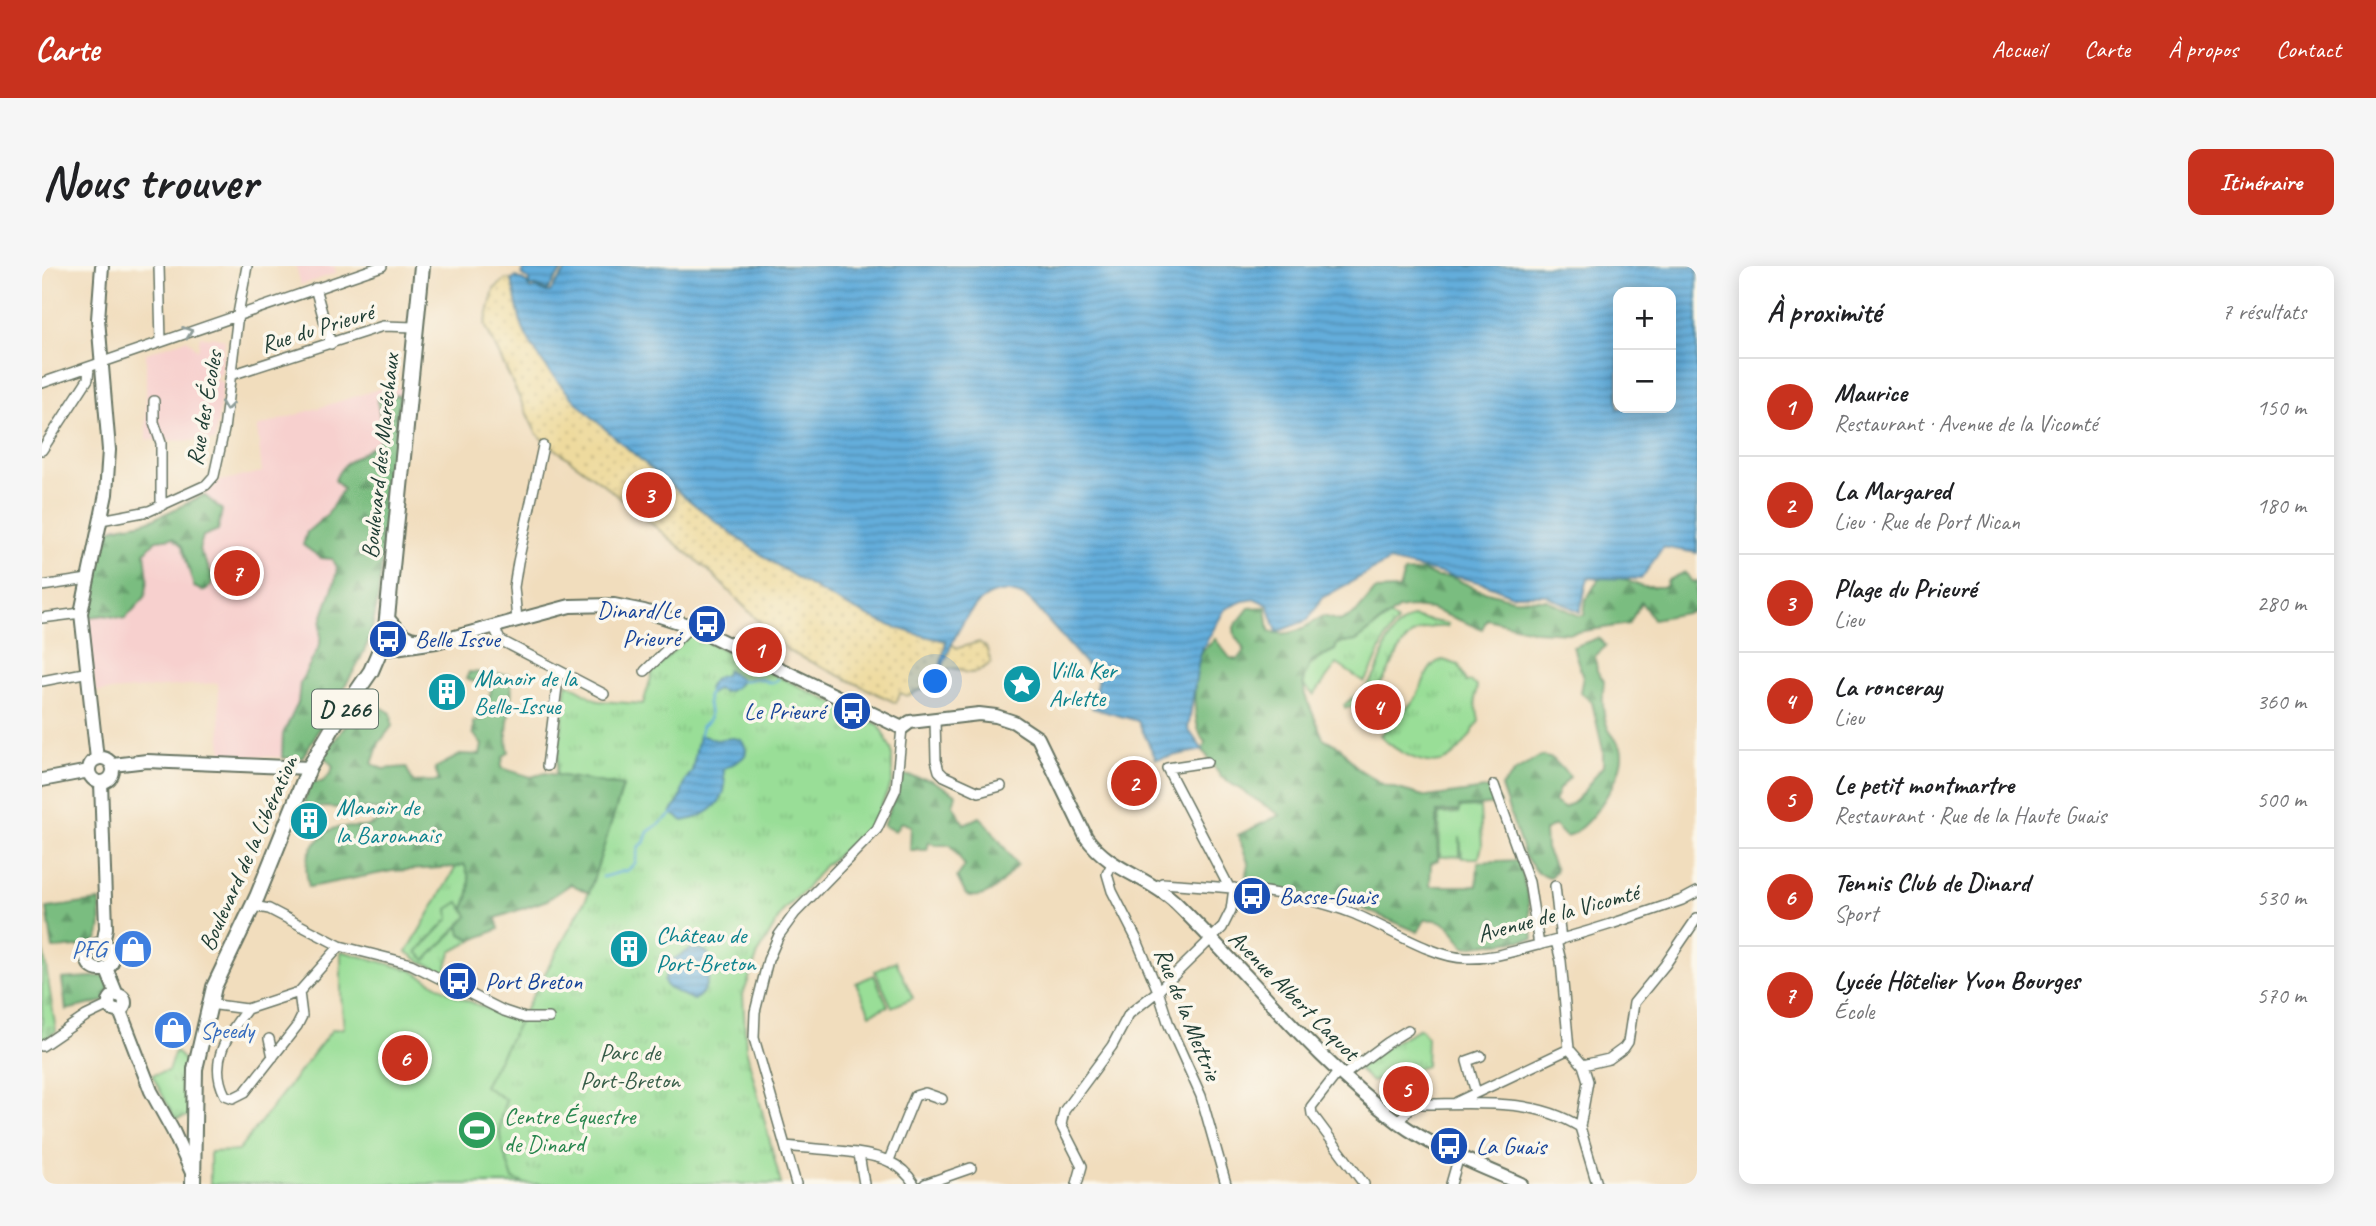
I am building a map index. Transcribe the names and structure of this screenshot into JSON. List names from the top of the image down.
{
  "streets": {
    "main road": [
      "Boulevard des Maréchaux",
      "D 266",
      "Boulevard de la Libération",
      "Avenue Albert Caquot"
    ],
    "street": [
      "Rue du Prieuré",
      "Rue des Écoles",
      "Avenue de la Vicomté",
      "Rue de la Mettrie"
    ]
  },
  "crossings": [
    ["Rue du Prieuré", "Rue des Écoles"],
    ["Rue du Prieuré", "Boulevard des Maréchaux"],
    ["Boulevard des Maréchaux", "Boulevard de la Libération"],
    ["Avenue de la Vicomté", "Avenue Albert Caquot"]
  ],
  "one_way": ["Rue des Écoles"],
  "parks": ["Parc de Port-Breton"],
  "places": {
    "bus stop": [
      "Dinard/Le Prieuré",
      "Belle Issue",
      "Le Prieuré",
      "Basse-Guais",
      "Port Breton",
      "La Guais"
    ],
    "place": ["Villa Ker Arlette"],
    "building": ["Manoir de la Belle-Issue", "Manoir de la Baronnais", "Château de Port-Breton"],
    "shop": ["PFG", "Speedy"],
    "sports": ["Centre Équestre de Dinard"]
  },
  "page": {
    "header": "Carte",
    "nav": [
      "Accueil",
      "Carte",
      "À propos",
      "Contact"
    ],
    "buttons": "Itinéraire",
    "title": "Nous trouver",
    "heading": ["À proximité", "7 résultats"],
    "map_buttons": ["+", "−"],
    "list": [
      {
        "mark": "1",
        "name": "Maurice",
        "note": "Restaurant · Avenue de la Vicomté",
        "value": "150 m"
      },
      {
        "mark": "2",
        "name": "La Margared",
        "note": "Lieu · Rue de Port Nican",
        "value": "180 m"
      },
      {
        "mark": "3",
        "name": "Plage du Prieuré",
        "note": "Lieu",
        "value": "280 m"
      },
      {
        "mark": "4",
        "name": "La ronceray",
        "note": "Lieu",
        "value": "360 m"
      },
      {
        "mark": "5",
        "name": "Le petit montmartre",
        "note": "Restaurant · Rue de la Haute Guais",
        "value": "500 m"
      },
      {
        "mark": "6",
        "name": "Tennis Club de Dinard",
        "note": "Sport",
        "value": "530 m"
      },
      {
        "mark": "7",
        "name": "Lycée Hôtelier Yvon Bourges",
        "note": "École",
        "value": "570 m"
      }
    ],
    "pins": [
      "3",
      "7",
      "1",
      "4",
      "2",
      "6",
      "5"
    ]
  }
}
